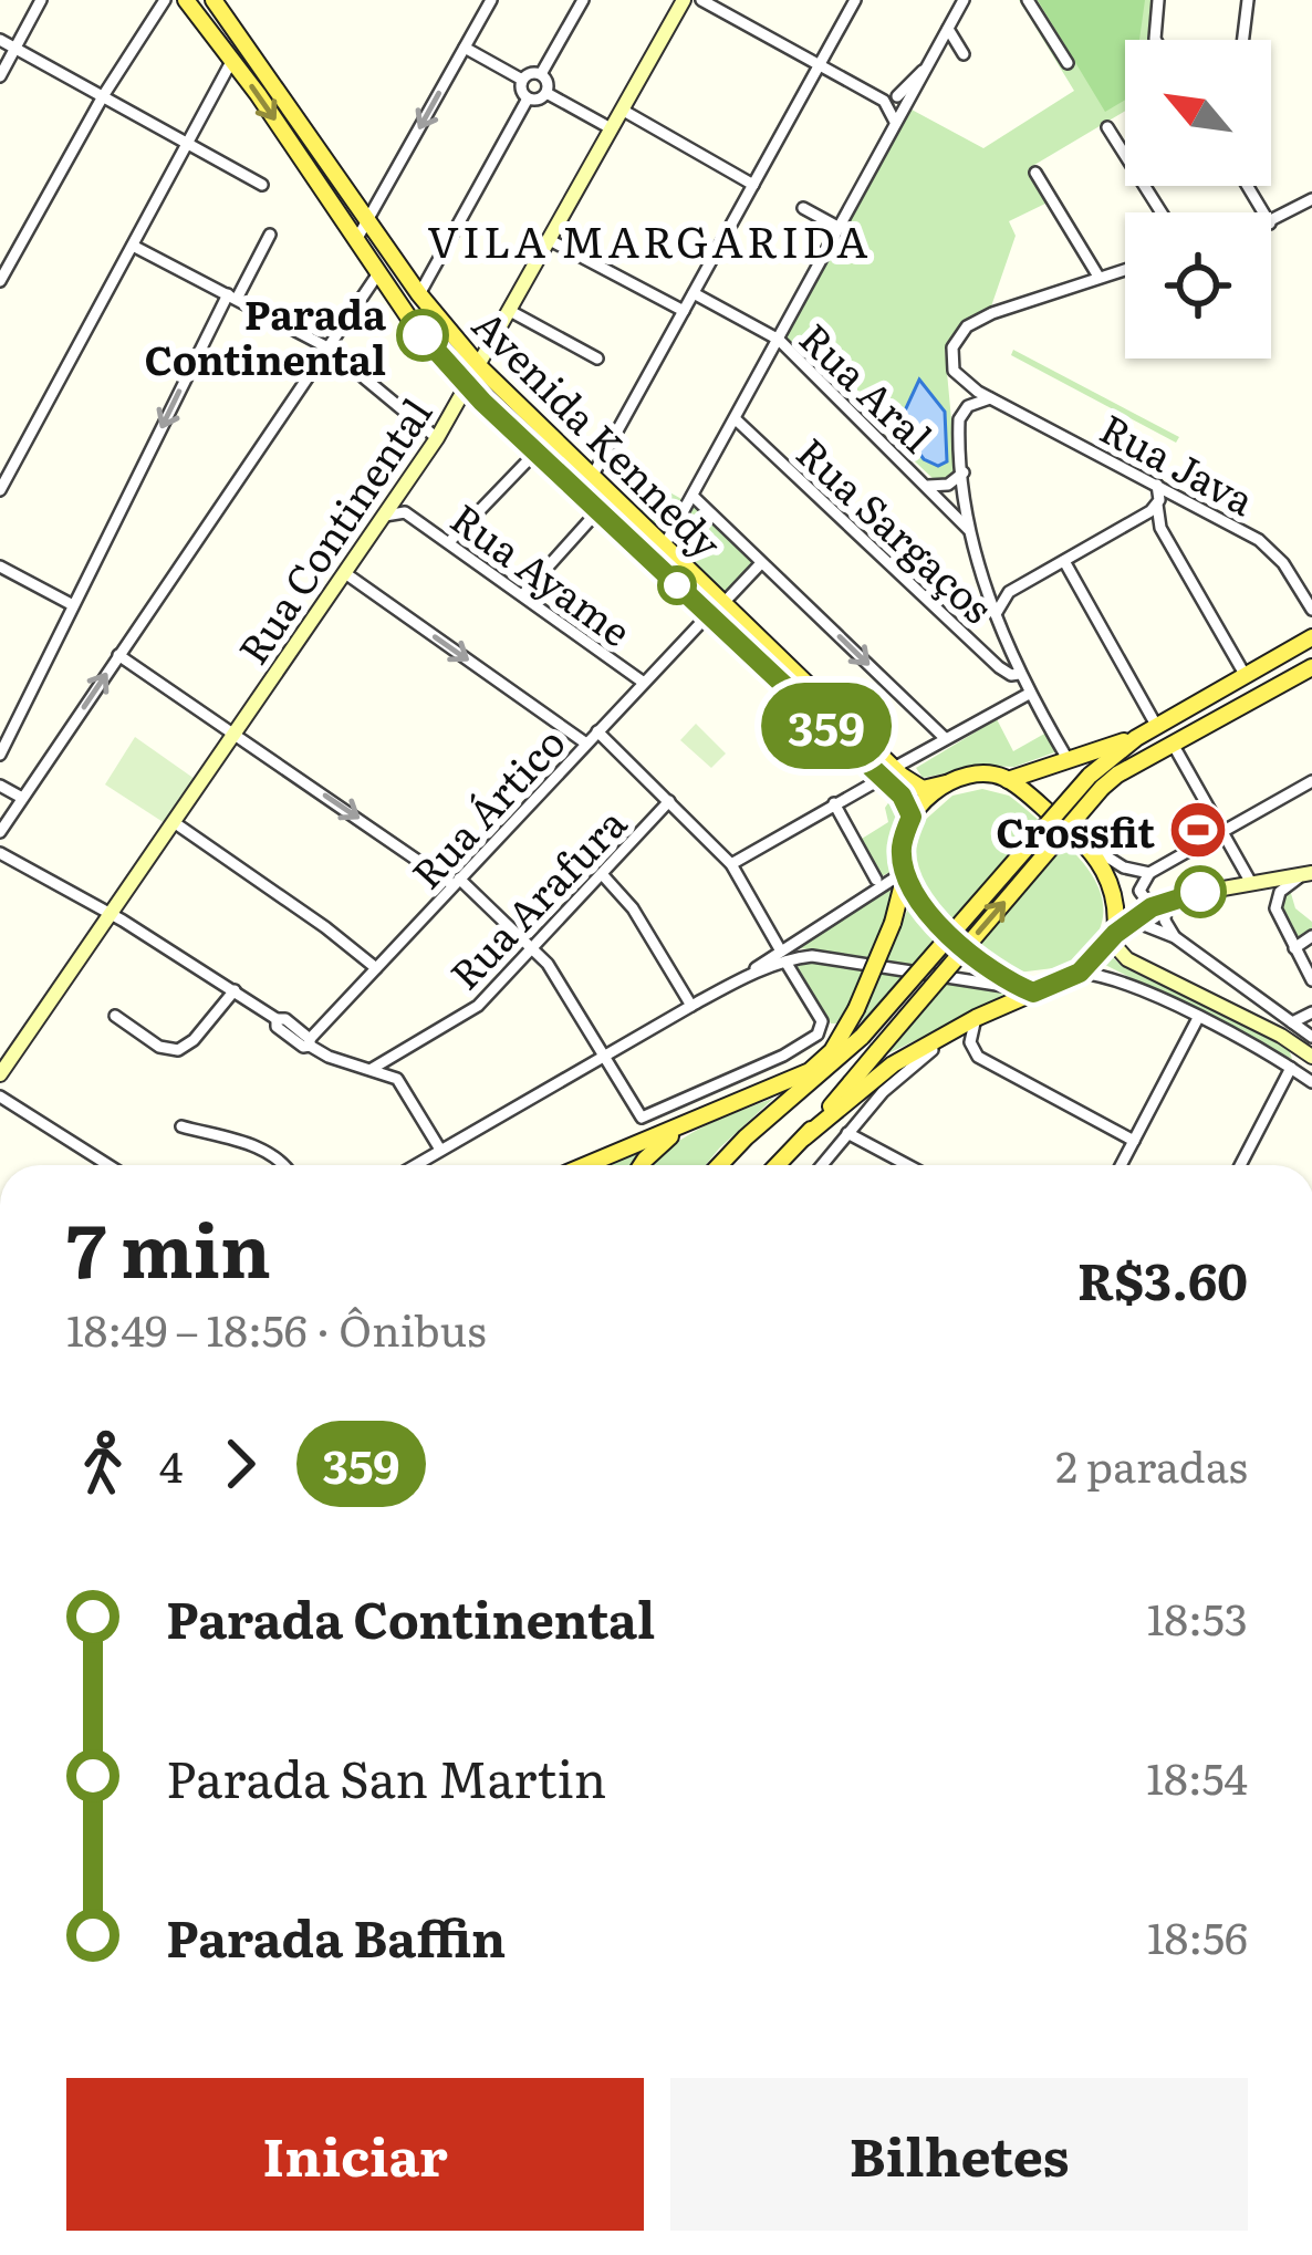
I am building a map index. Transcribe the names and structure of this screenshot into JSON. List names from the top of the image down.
{
  "streets": {
    "main road": ["Avenida Kennedy"],
    "street": [
      "Rua Aral",
      "Rua Java",
      "Rua Sargaços",
      "Rua Continental",
      "Rua Ayame",
      "Rua Ártico",
      "Rua Arafura"
    ]
  },
  "crossings": [
    ["Avenida Kennedy", "Rua Continental"],
    ["Avenida Kennedy", "Rua Ártico"],
    ["Rua Continental", "Rua Ayame"],
    ["Rua Ayame", "Rua Ártico"]
  ],
  "districts": ["VILA MARGARIDA"],
  "places": {
    "other": ["Parada Continental"],
    "sports": ["Crossfit"]
  },
  "lines": ["bus line 359"],
  "north": "top left",
  "page": {
    "on_map": "359",
    "heading": ["7 min", "18:49 – 18:56 · Ônibus", "R$3.60"],
    "legs": ["4", "359", "2 paradas"],
    "list": [
      {
        "name": "Parada Continental",
        "value": "18:53"
      },
      {
        "name": "Parada San Martin",
        "value": "18:54"
      },
      {
        "name": "Parada Baffin",
        "value": "18:56"
      }
    ],
    "buttons": ["Iniciar", "Bilhetes"]
  }
}
